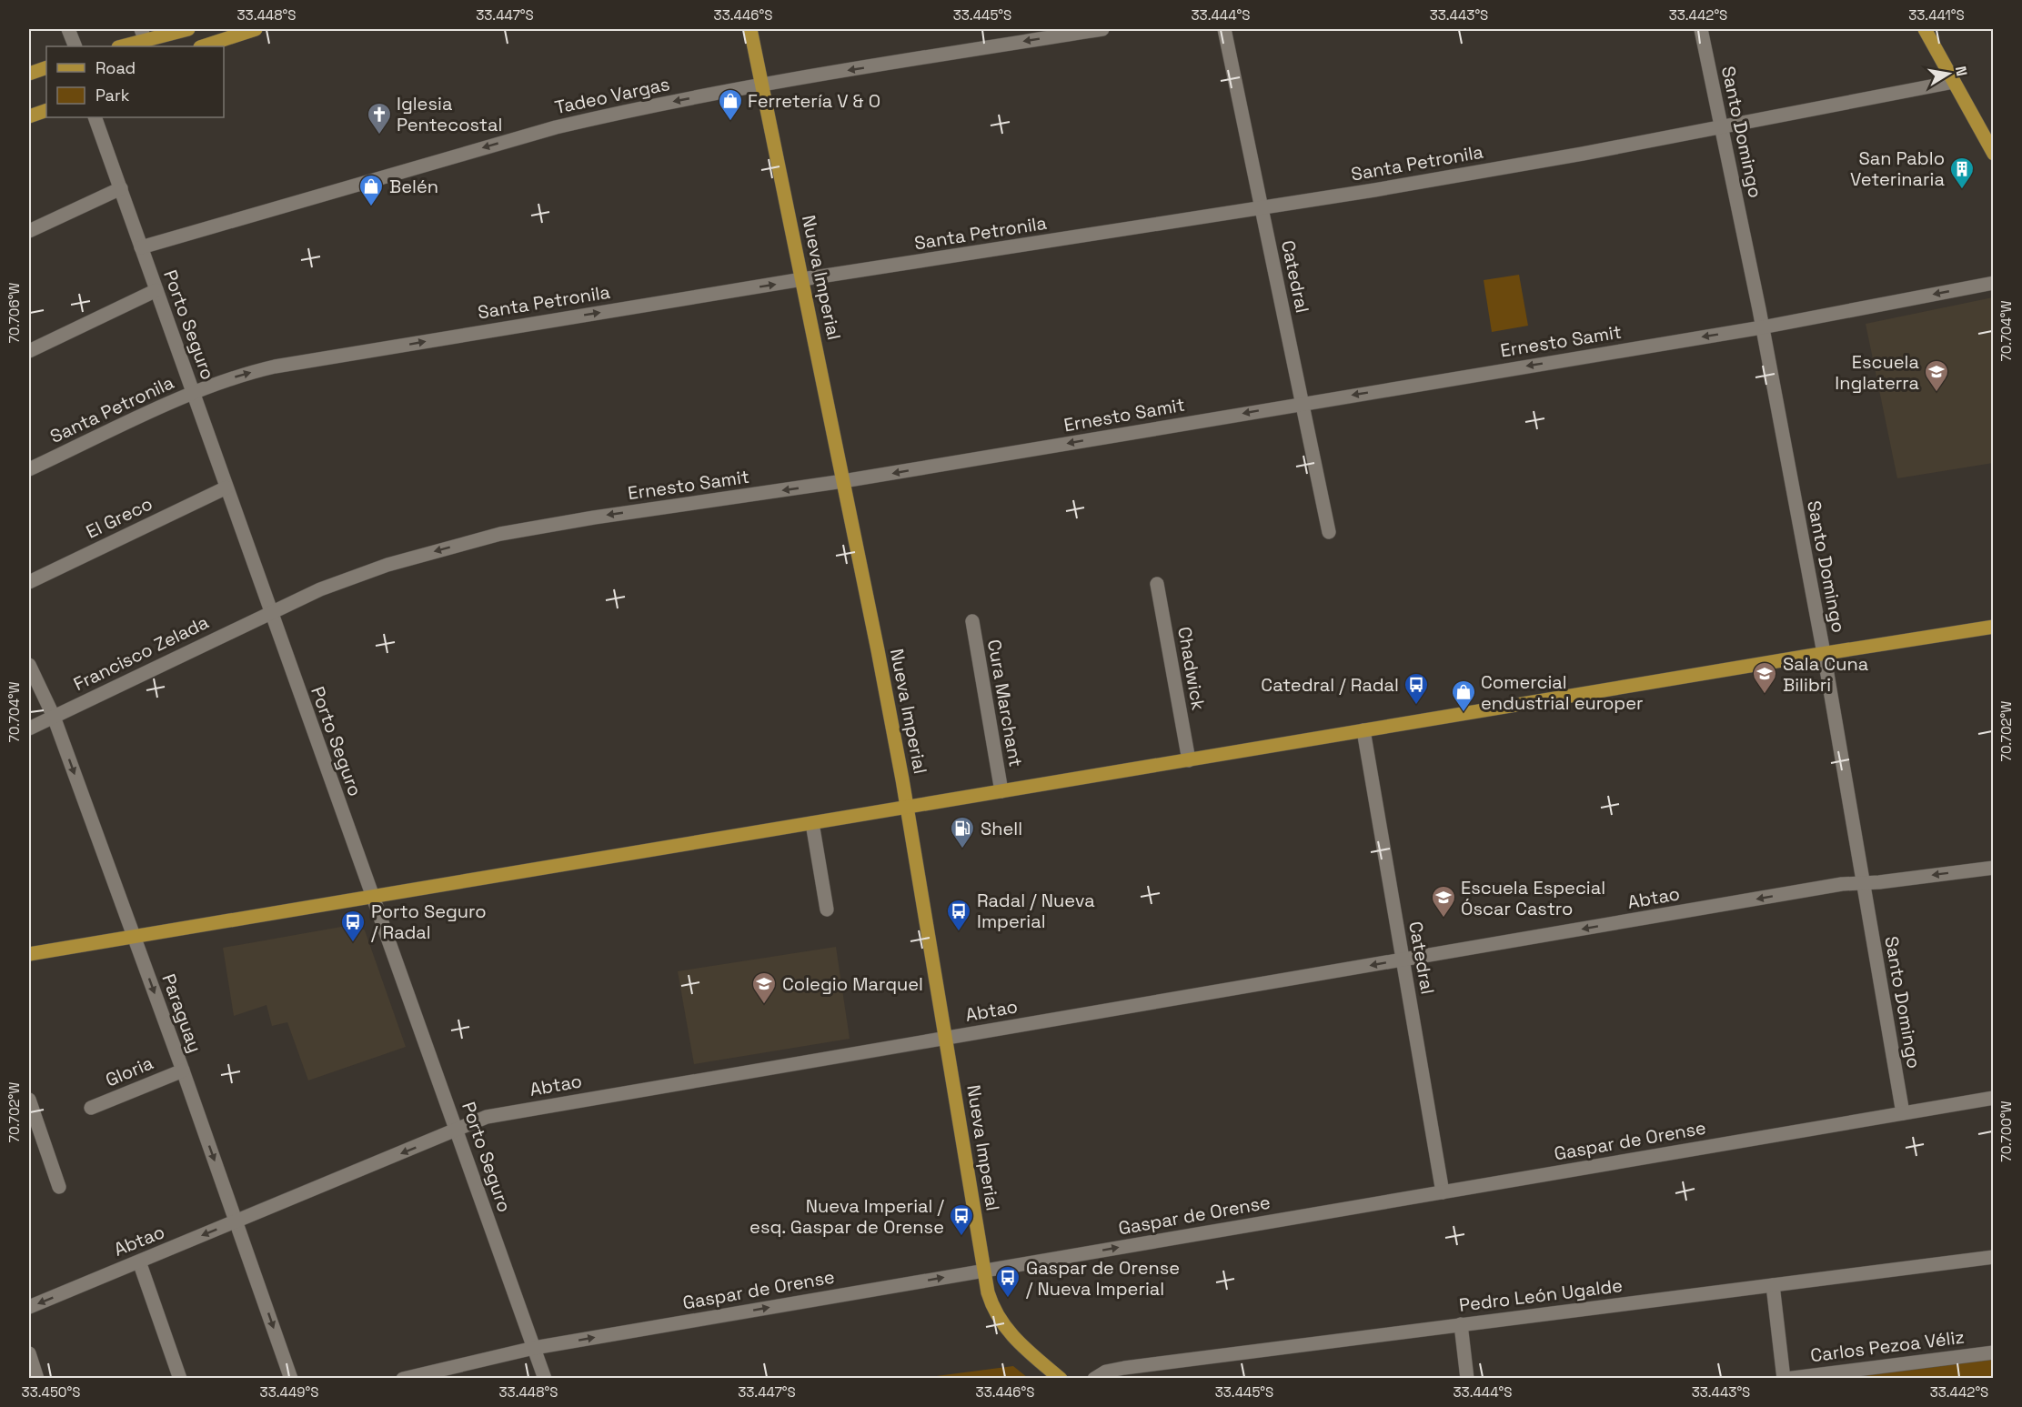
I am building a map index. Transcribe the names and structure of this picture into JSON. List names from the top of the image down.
{
  "streets": {
    "main road": ["Nueva Imperial"],
    "street": [
      "Tadeo Vargas",
      "Santo Domingo",
      "Santa Petronila",
      "Catedral",
      "Porto Seguro",
      "Ernesto Samit",
      "El Greco",
      "Francisco Zelada",
      "Chadwick",
      "Cura Marchant",
      "Abtao",
      "Paraguay",
      "Gloria",
      "Gaspar de Orense",
      "Pedro León Ugalde",
      "Carlos Pezoa Véliz"
    ]
  },
  "crossings": [
    ["Tadeo Vargas", "Nueva Imperial"],
    ["Tadeo Vargas", "Porto Seguro"],
    ["Santo Domingo", "Santa Petronila"],
    ["Santo Domingo", "Ernesto Samit"],
    ["Santo Domingo", "Abtao"],
    ["Santo Domingo", "Gaspar de Orense"],
    ["Santa Petronila", "Catedral"],
    ["Santa Petronila", "Nueva Imperial"],
    ["Santa Petronila", "Porto Seguro"],
    ["Catedral", "Ernesto Samit"],
    ["Catedral", "Abtao"],
    ["Catedral", "Gaspar de Orense"],
    ["Nueva Imperial", "Ernesto Samit"],
    ["Nueva Imperial", "Abtao"],
    ["Nueva Imperial", "Gaspar de Orense"],
    ["Porto Seguro", "Ernesto Samit"],
    ["Porto Seguro", "El Greco"],
    ["Porto Seguro", "Francisco Zelada"],
    ["Porto Seguro", "Abtao"],
    ["Porto Seguro", "Gaspar de Orense"],
    ["Ernesto Samit", "Francisco Zelada"],
    ["Francisco Zelada", "Paraguay"],
    ["Abtao", "Paraguay"],
    ["Paraguay", "Gloria"]
  ],
  "one_way": [
    "Tadeo Vargas",
    "Ernesto Samit",
    "Abtao",
    "Paraguay",
    "Gaspar de Orense"
  ],
  "places": {
    "shop": ["Ferretería V & O", "Belén", "Comercial endustrial europer"],
    "church": ["Iglesia Pentecostal"],
    "building": ["San Pablo Veterinaria"],
    "school or university": [
      "Escuela Inglaterra",
      "Sala Cuna Bilibri",
      "Escuela Especial Óscar Castro",
      "Colegio Marquel"
    ],
    "bus stop": [
      "Catedral / Radal",
      "Radal / Nueva Imperial",
      "Porto Seguro / Radal",
      "Nueva Imperial / esq. Gaspar de Orense",
      "Gaspar de Orense / Nueva Imperial"
    ],
    "fuel station": ["Shell"]
  },
  "legend": ["Road", "Park"],
  "north": "right",
  "coordinates": [
    "33.448°S",
    "33.447°S",
    "33.446°S",
    "33.445°S",
    "33.444°S",
    "33.443°S",
    "33.442°S",
    "33.441°S",
    "70.706°W",
    "70.704°W",
    "70.702°W",
    "70.700°W",
    "33.450°S",
    "33.449°S"
  ]
}
